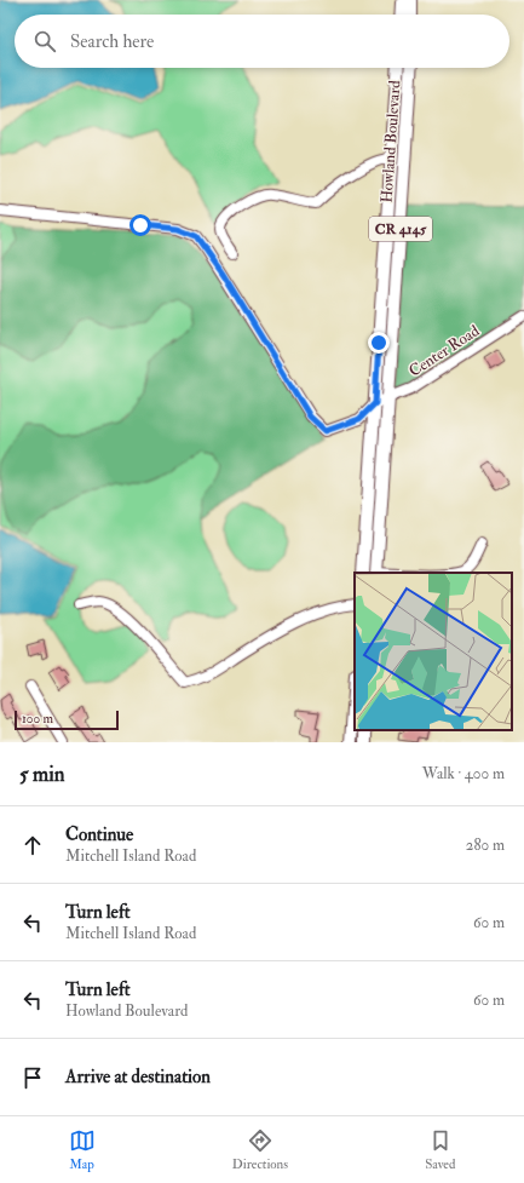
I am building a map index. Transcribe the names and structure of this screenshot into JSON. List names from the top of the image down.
{
  "streets": {
    "main road": ["Howland Boulevard", "CR 4145"],
    "street": ["Center Road"]
  },
  "crossings": [
    ["Howland Boulevard", "Center Road"]
  ],
  "scale_bar": "100 m",
  "page": {
    "search": "Search here",
    "scale": "100 m",
    "heading": ["5 min", "Walk · 400 m"],
    "list": [
      ["Continue", "Mitchell Island Road", "280 m"],
      ["Turn left", "Mitchell Island Road", "60 m"],
      ["Turn left", "Howland Boulevard", "60 m"],
      "Arrive at destination"
    ],
    "nav": ["Map", "Directions", "Saved"]
  }
}
